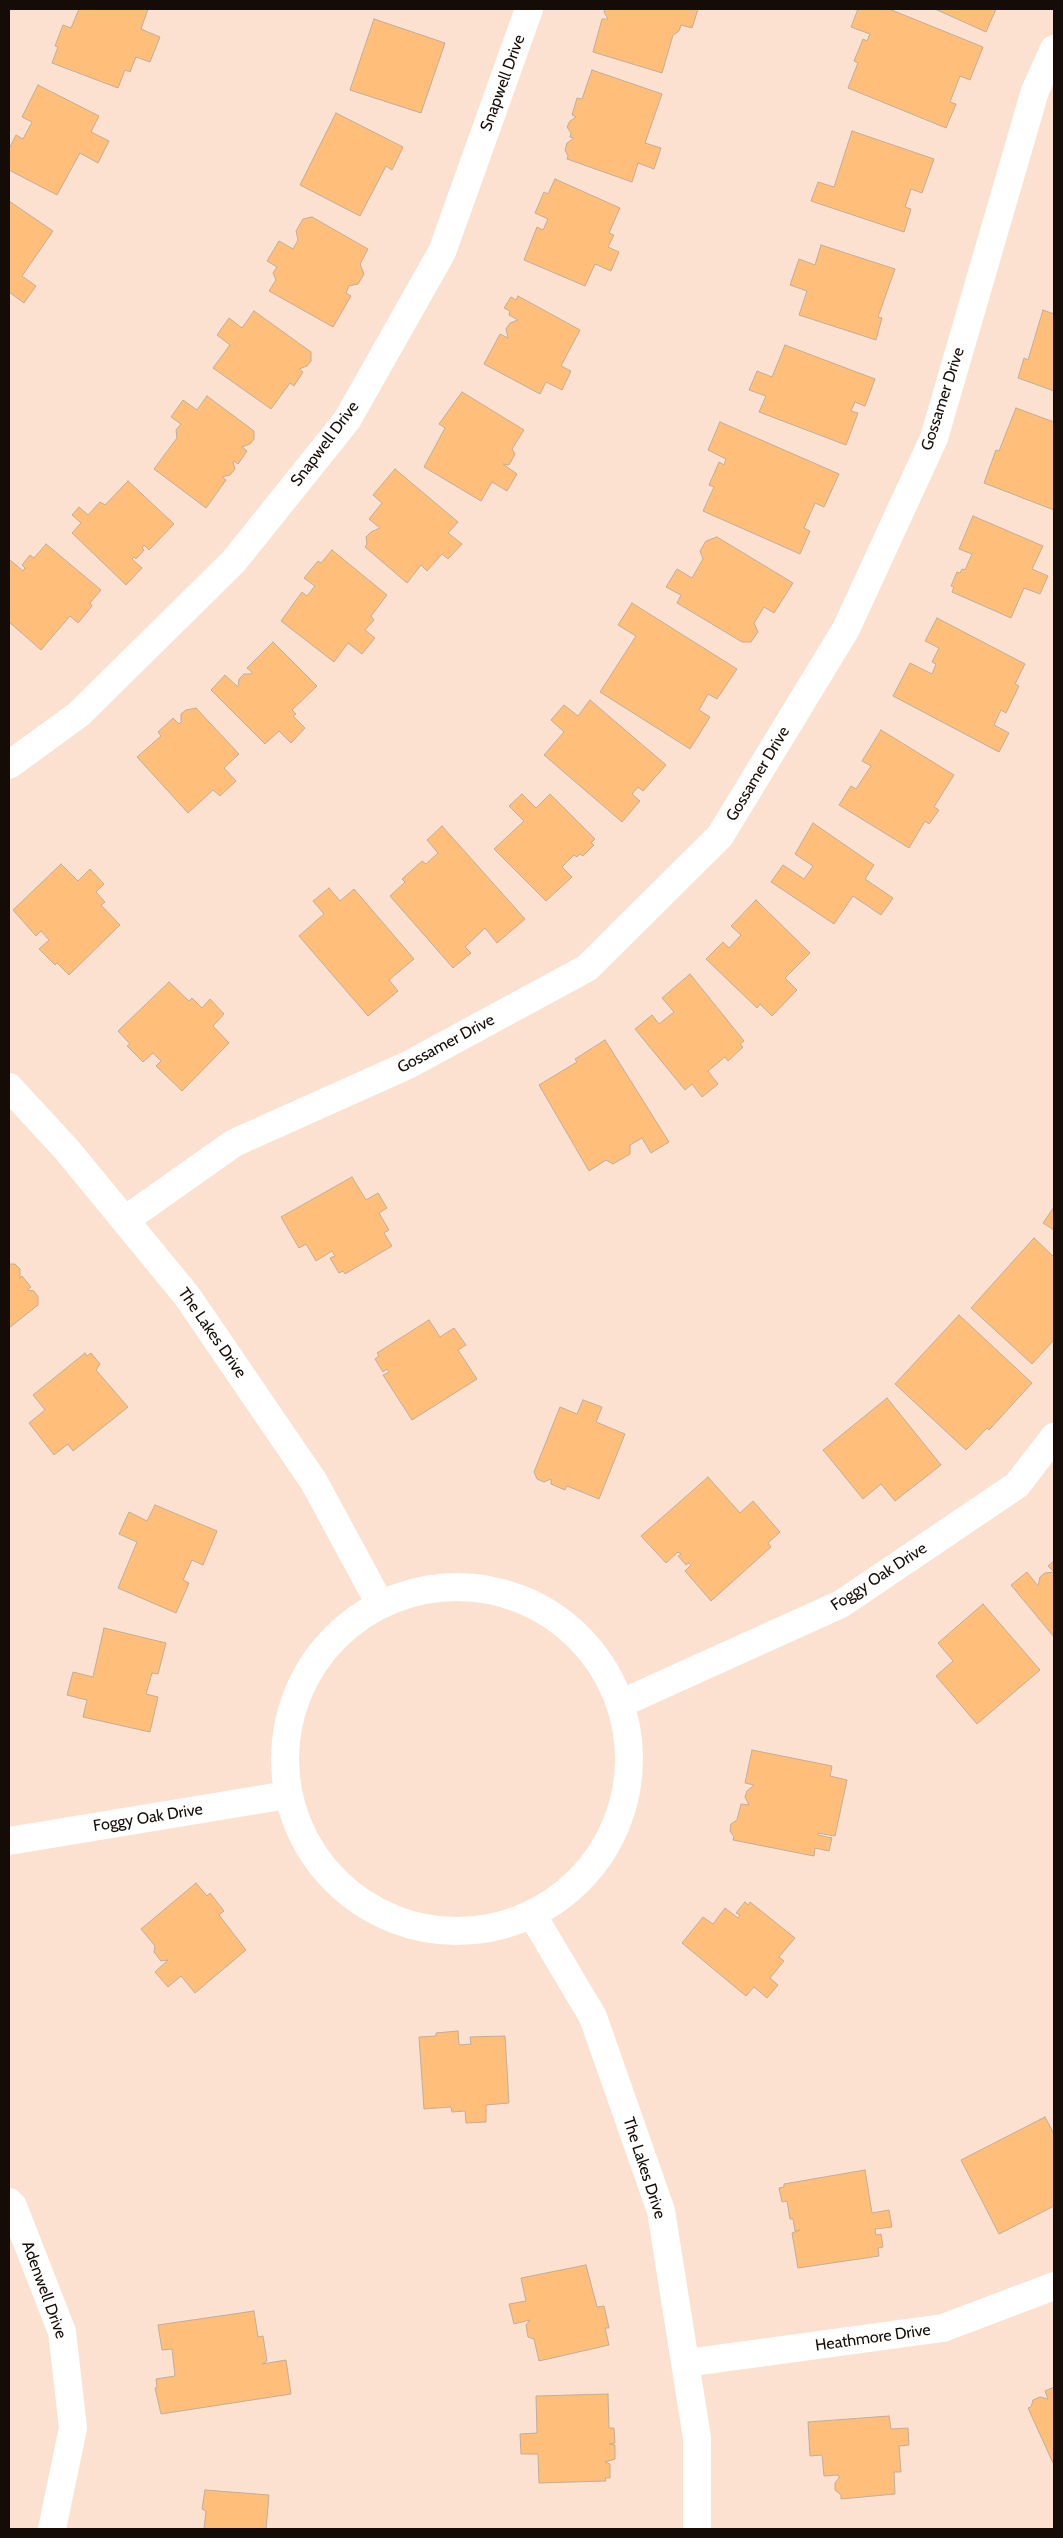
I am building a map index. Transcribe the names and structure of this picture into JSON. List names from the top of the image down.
{
  "streets": {
    "street": [
      "Snapwell Drive",
      "Gossamer Drive",
      "The Lakes Drive",
      "Foggy Oak Drive",
      "Adenwell Drive",
      "Heathmore Drive"
    ]
  },
  "crossings": [
    ["Gossamer Drive", "The Lakes Drive"],
    ["The Lakes Drive", "Heathmore Drive"]
  ]
}
